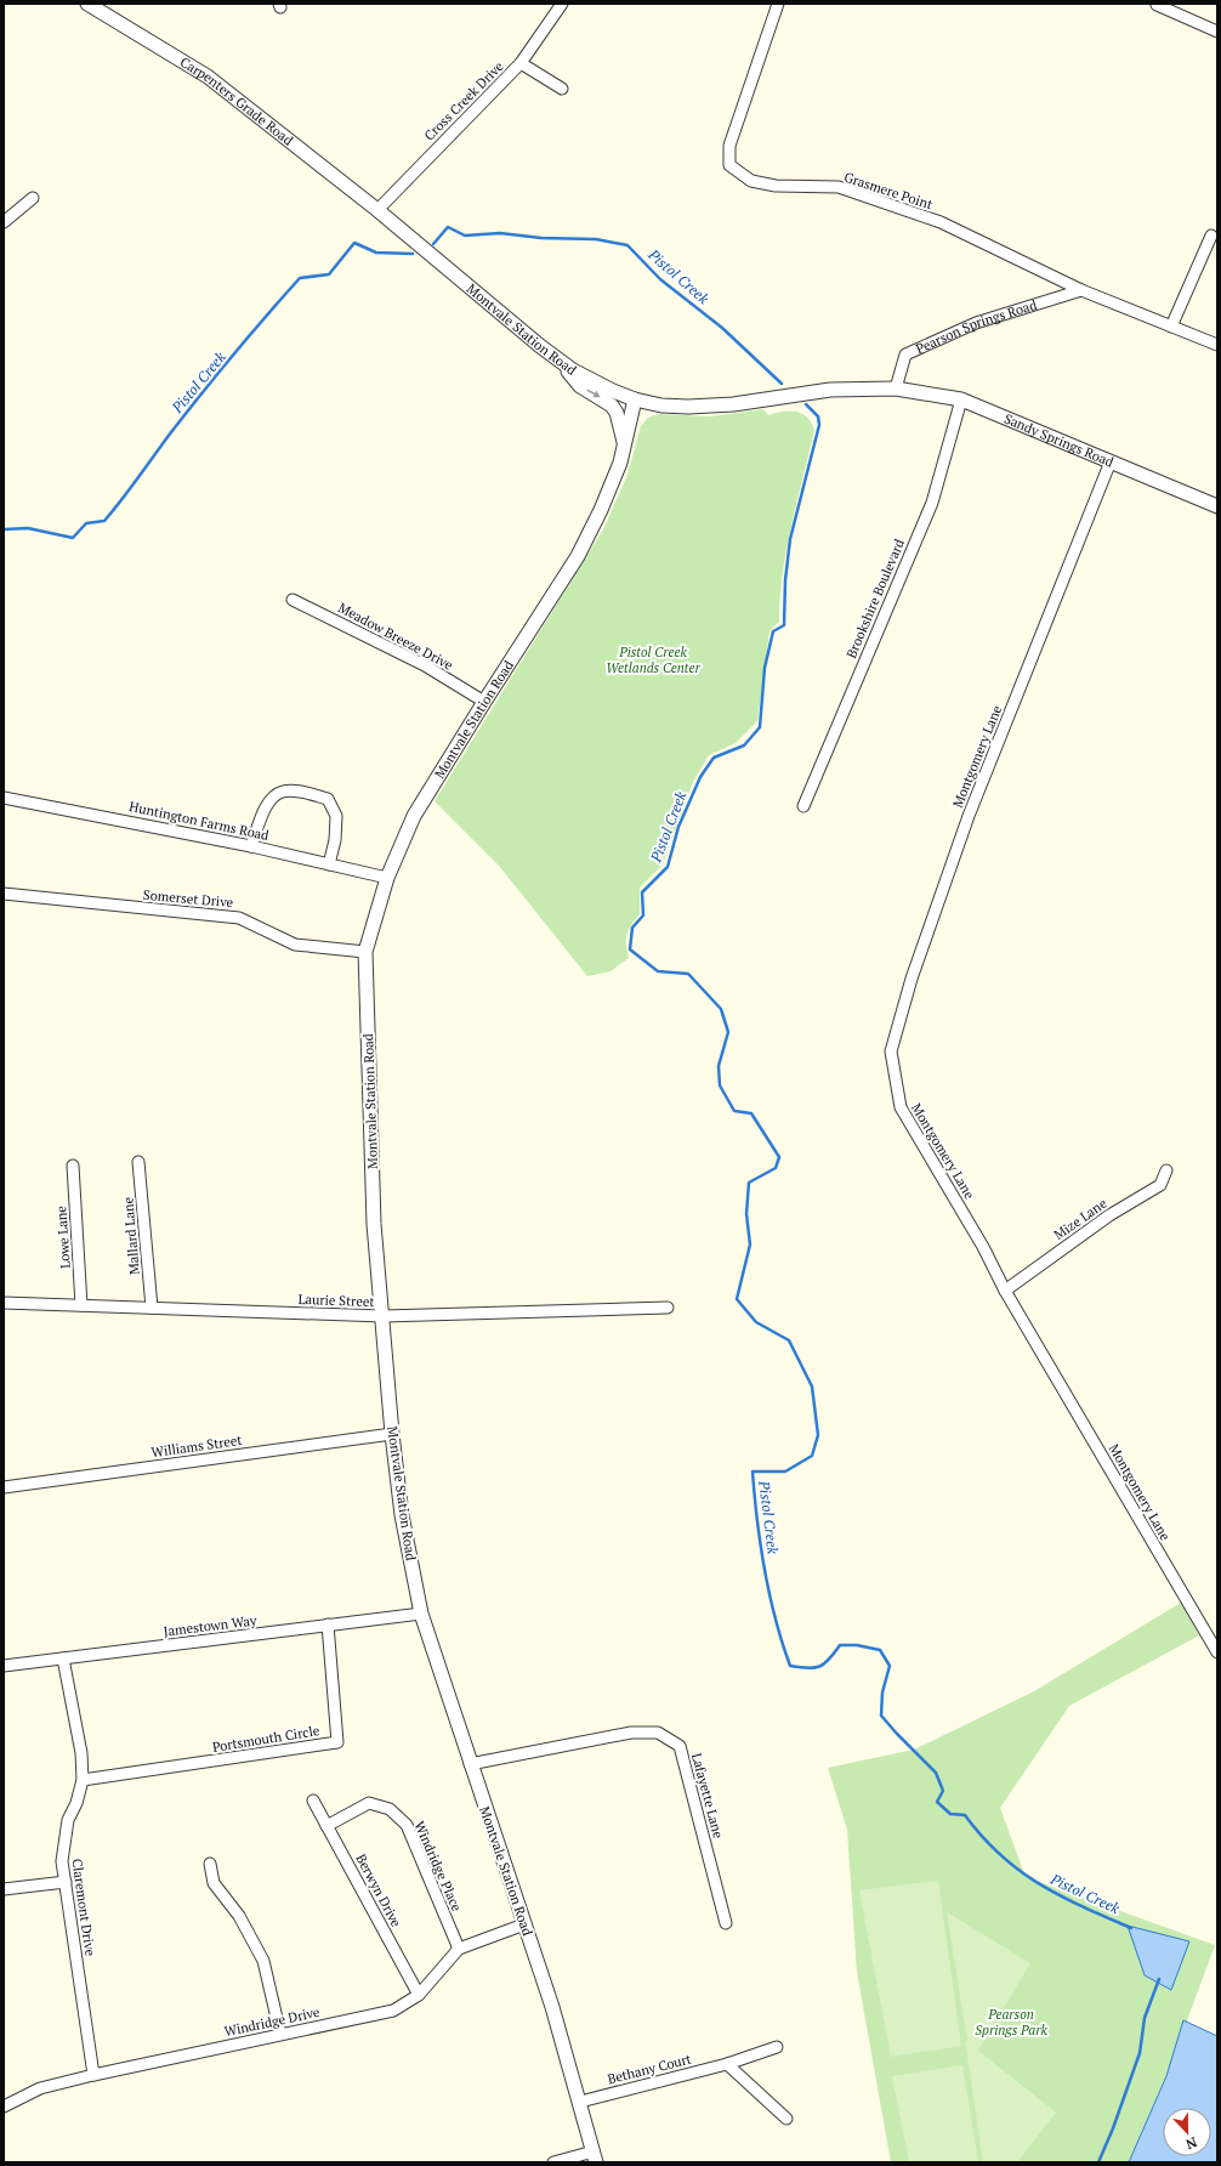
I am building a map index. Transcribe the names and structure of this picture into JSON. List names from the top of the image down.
{
  "streets": {
    "street": [
      "Cross Creek Drive",
      "Carpenters Grade Road",
      "Grasmere Point",
      "Pearson Springs Road",
      "Montvale Station Road",
      "Sandy Springs Road",
      "Brookshire Boulevard",
      "Meadow Breeze Drive",
      "Montgomery Lane",
      "Huntington Farms Road",
      "Somerset Drive",
      "Mize Lane",
      "Mallard Lane",
      "Lowe Lane",
      "Laurie Street",
      "Williams Street",
      "Jamestown Way",
      "Portsmouth Circle",
      "Lafayette Lane",
      "Windridge Place",
      "Berwyn Drive",
      "Claremont Drive",
      "Windridge Drive",
      "Bethany Court"
    ]
  },
  "crossings": [
    ["Cross Creek Drive", "Carpenters Grade Road"],
    ["Cross Creek Drive", "Montvale Station Road"],
    ["Carpenters Grade Road", "Montvale Station Road"],
    ["Grasmere Point", "Pearson Springs Road"],
    ["Pearson Springs Road", "Sandy Springs Road"],
    ["Montvale Station Road", "Meadow Breeze Drive"],
    ["Montvale Station Road", "Huntington Farms Road"],
    ["Montvale Station Road", "Somerset Drive"],
    ["Montvale Station Road", "Laurie Street"],
    ["Montvale Station Road", "Williams Street"],
    ["Montvale Station Road", "Jamestown Way"],
    ["Montvale Station Road", "Lafayette Lane"],
    ["Montvale Station Road", "Windridge Drive"],
    ["Montvale Station Road", "Bethany Court"],
    ["Sandy Springs Road", "Brookshire Boulevard"],
    ["Sandy Springs Road", "Montgomery Lane"],
    ["Montgomery Lane", "Mize Lane"],
    ["Mallard Lane", "Laurie Street"],
    ["Lowe Lane", "Laurie Street"],
    ["Jamestown Way", "Portsmouth Circle"],
    ["Jamestown Way", "Claremont Drive"],
    ["Portsmouth Circle", "Claremont Drive"],
    ["Windridge Place", "Berwyn Drive"],
    ["Windridge Place", "Windridge Drive"],
    ["Berwyn Drive", "Windridge Drive"],
    ["Claremont Drive", "Windridge Drive"]
  ],
  "water": ["Pistol Creek"],
  "parks": ["Pistol Creek Wetlands Center", "Pearson Springs Park"],
  "north": "bottom"
}
